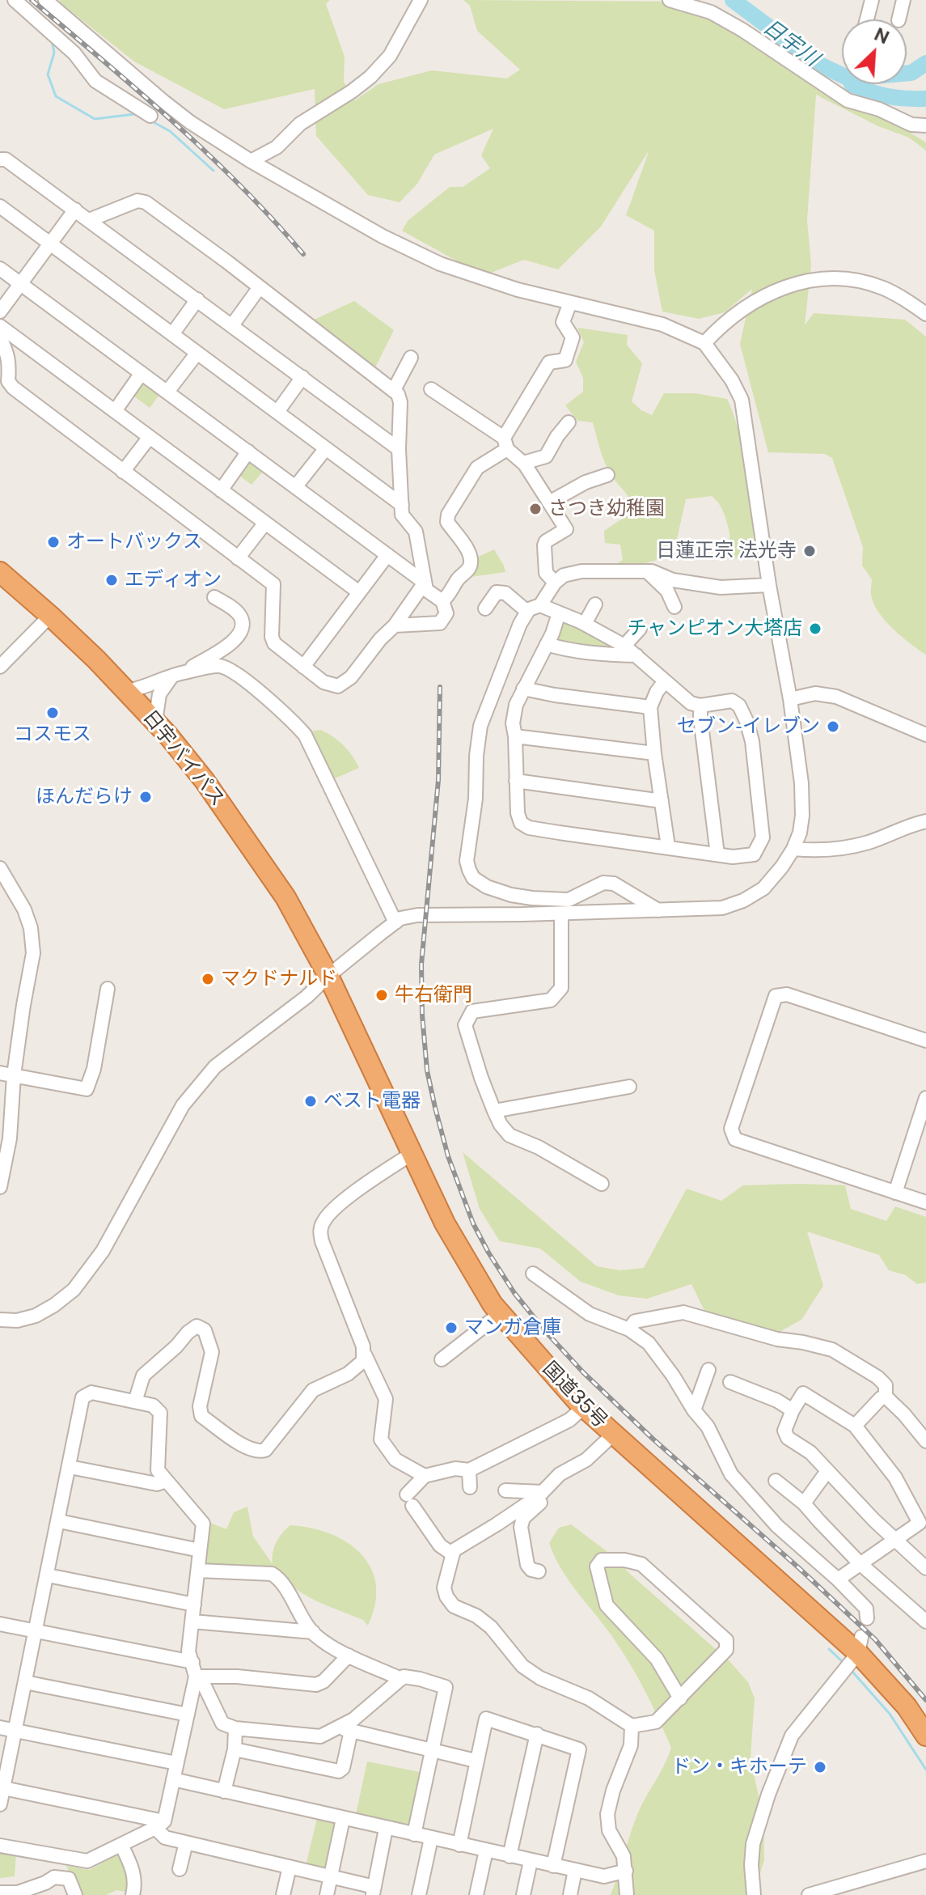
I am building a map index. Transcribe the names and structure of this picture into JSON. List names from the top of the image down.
{
  "streets": {
    "highway": ["日宇バイパス", "国道35号"]
  },
  "crossings": [
    ["日宇バイパス", "国道35号"]
  ],
  "water": ["日宇川"],
  "places": [
    "さつき幼稚園",
    "オートバックス",
    "日蓮正宗 法光寺",
    "エディオン",
    "チャンピオン大塔店",
    "コスモス",
    "セブン-イレブン",
    "ほんだらけ",
    "マクドナルド",
    "牛右衛門",
    "ベスト電器",
    "マンガ倉庫",
    "ドン・キホーテ"
  ],
  "north": "top right"
}
